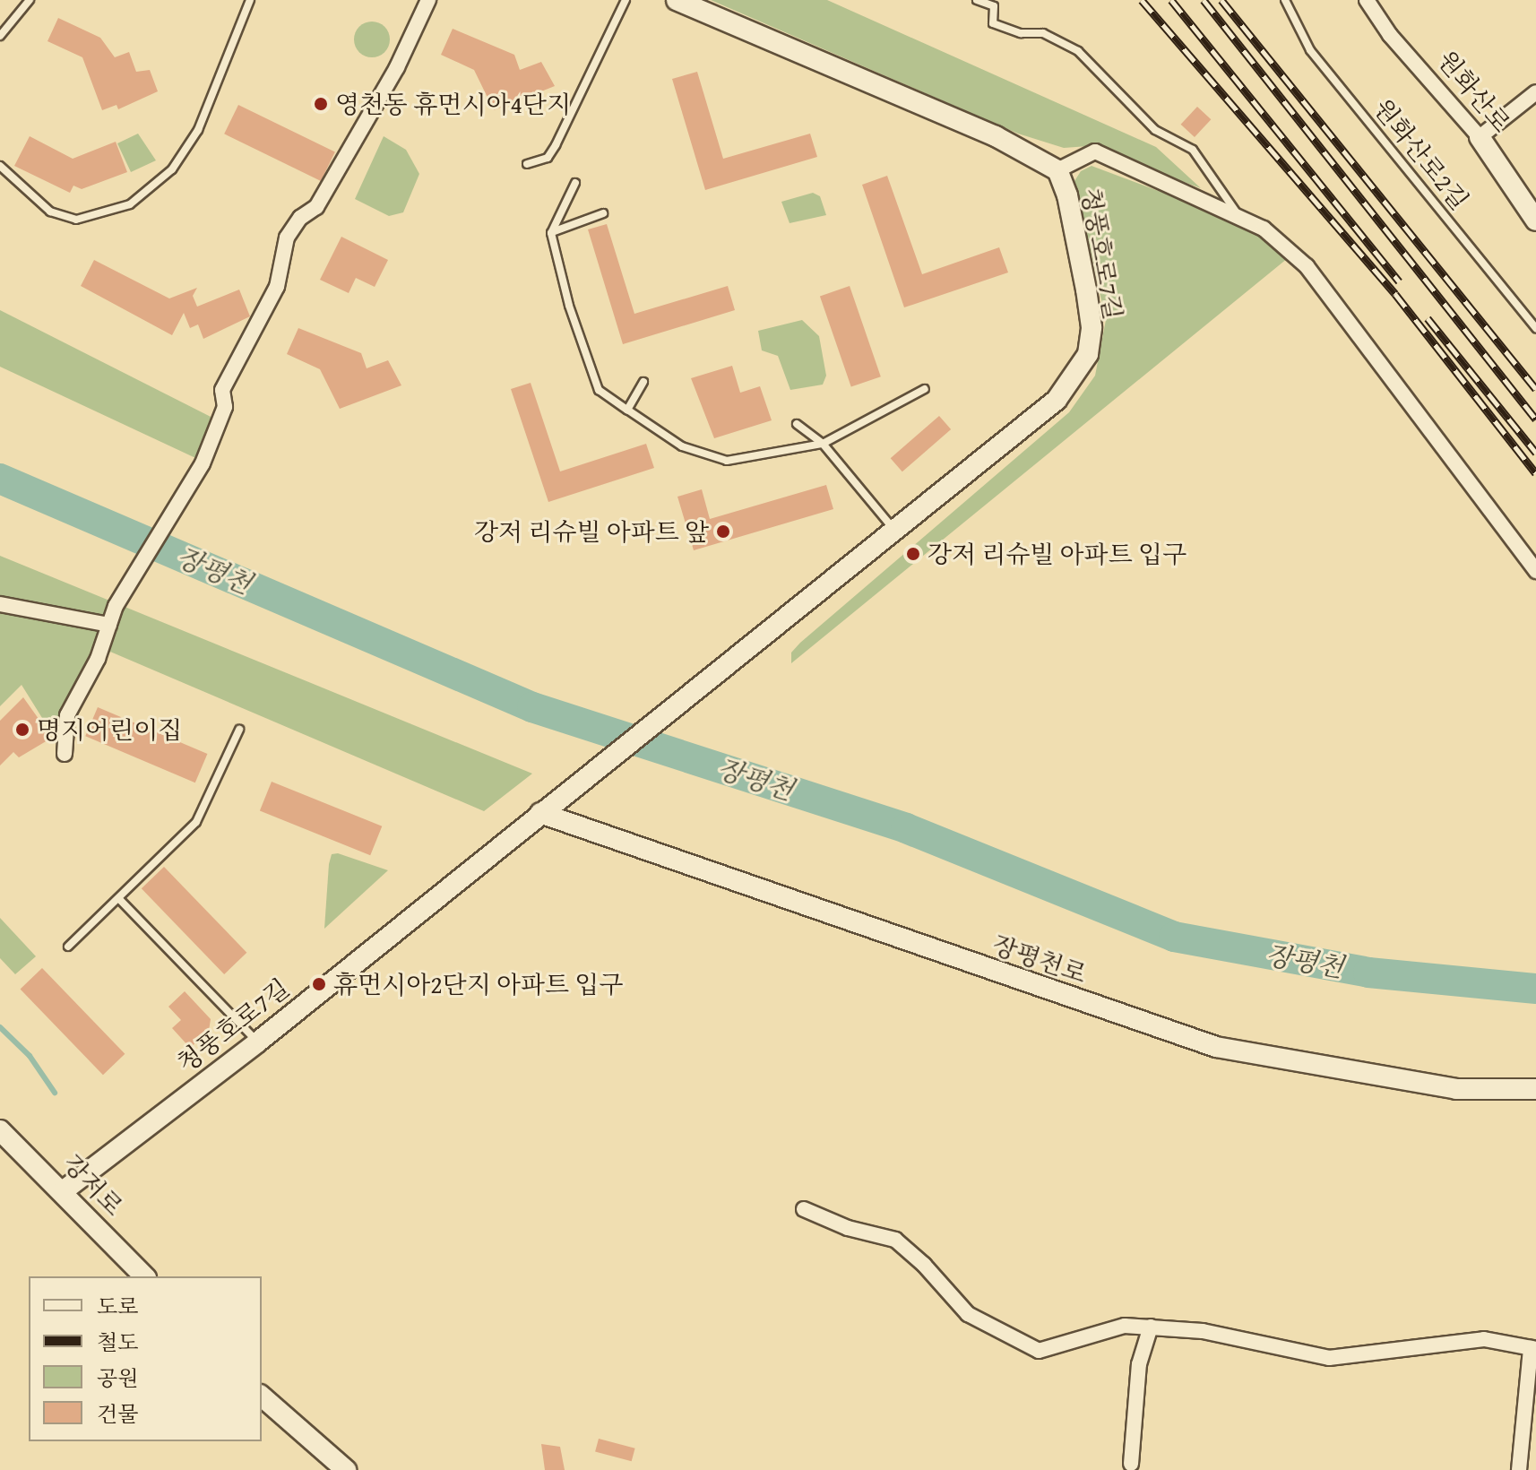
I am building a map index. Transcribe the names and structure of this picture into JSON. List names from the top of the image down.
{
  "streets": {
    "street": [
      "원화산로",
      "청풍호로7길",
      "장평천로",
      "강저로"
    ],
    "lane": ["원화산로2길"]
  },
  "crossings": [
    ["청풍호로7길", "장평천로"],
    ["청풍호로7길", "강저로"]
  ],
  "water": ["장평천"],
  "places": [
    "영천동 휴먼시아4단지",
    "강저 리슈빌 아파트 앞",
    "강저 리슈빌 아파트 입구",
    "명지어린이집",
    "휴먼시아2단지 아파트 입구"
  ],
  "legend": [
    "도로",
    "철도",
    "공원",
    "건물"
  ]
}
